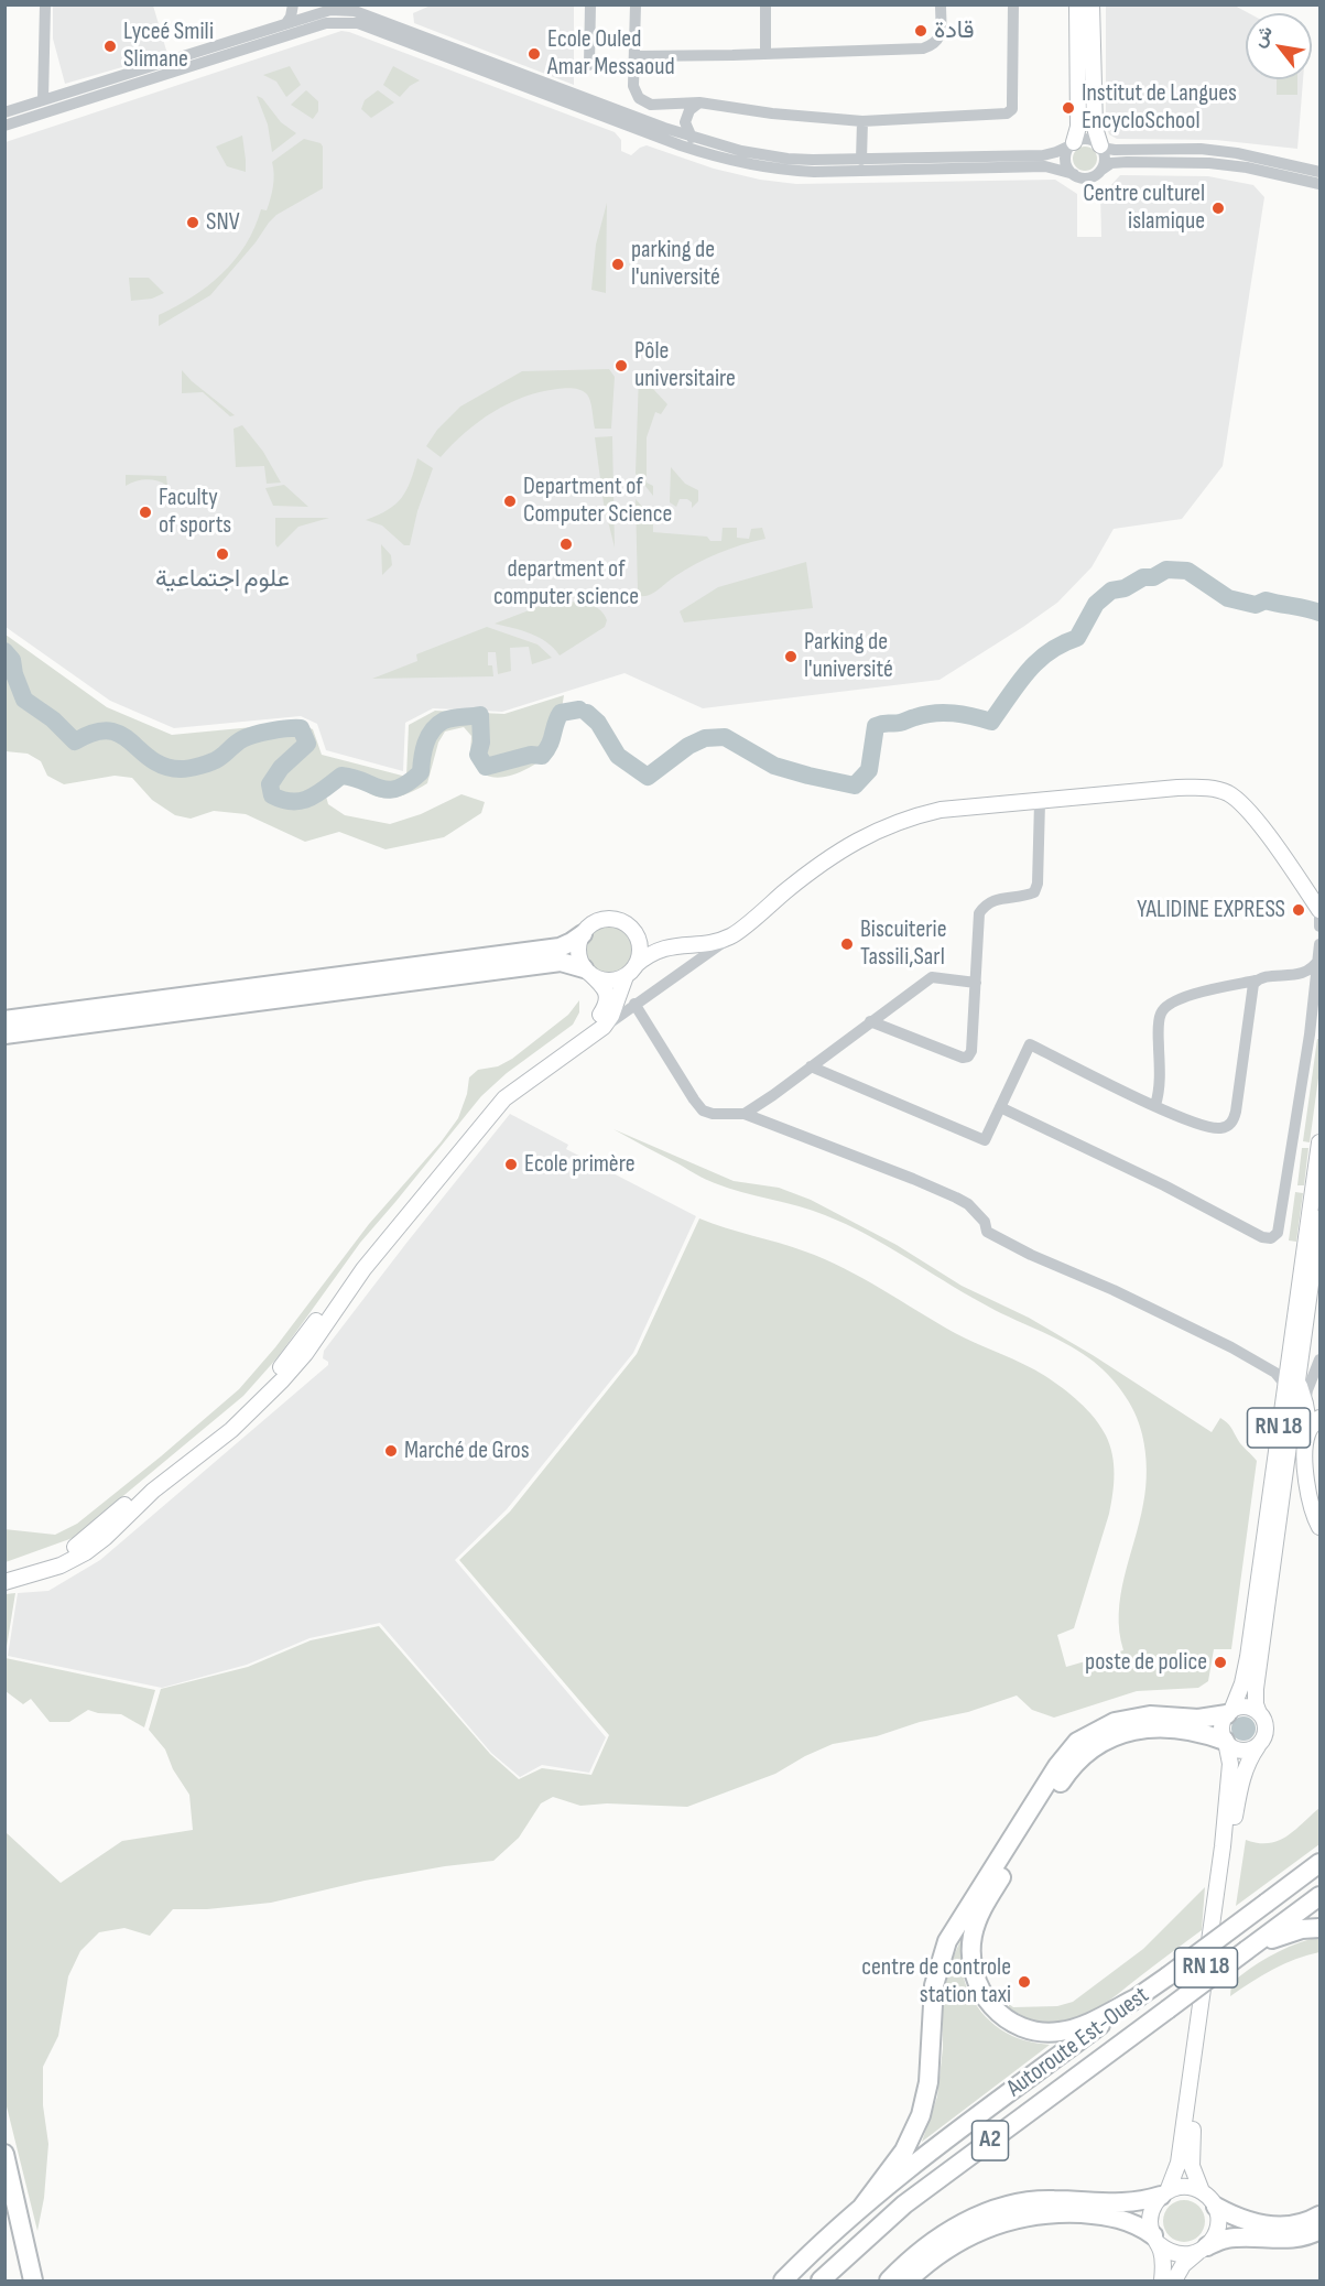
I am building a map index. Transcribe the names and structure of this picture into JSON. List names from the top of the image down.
{
  "streets": {
    "highway": ["Autoroute Est-Ouest", "A2"],
    "main road": ["RN 18"]
  },
  "places": [
    "قادة",
    "Lyceé Smili Slimane",
    "Ecole Ouled Amar Messaoud",
    "Institut de Langues EncycloSchool",
    "Centre culturel islamique",
    "SNV",
    "parking de l'université",
    "Pôle universitaire",
    "Department of Computer Science",
    "Faculty of sports",
    "department of computer science",
    "علوم اجتماعية",
    "Parking de l'université",
    "YALIDINE EXPRESS",
    "Biscuiterie Tassili,Sarl",
    "Ecole primère",
    "Marché de Gros",
    "poste de police",
    "centre de controle station taxi"
  ],
  "north": "top left"
}
